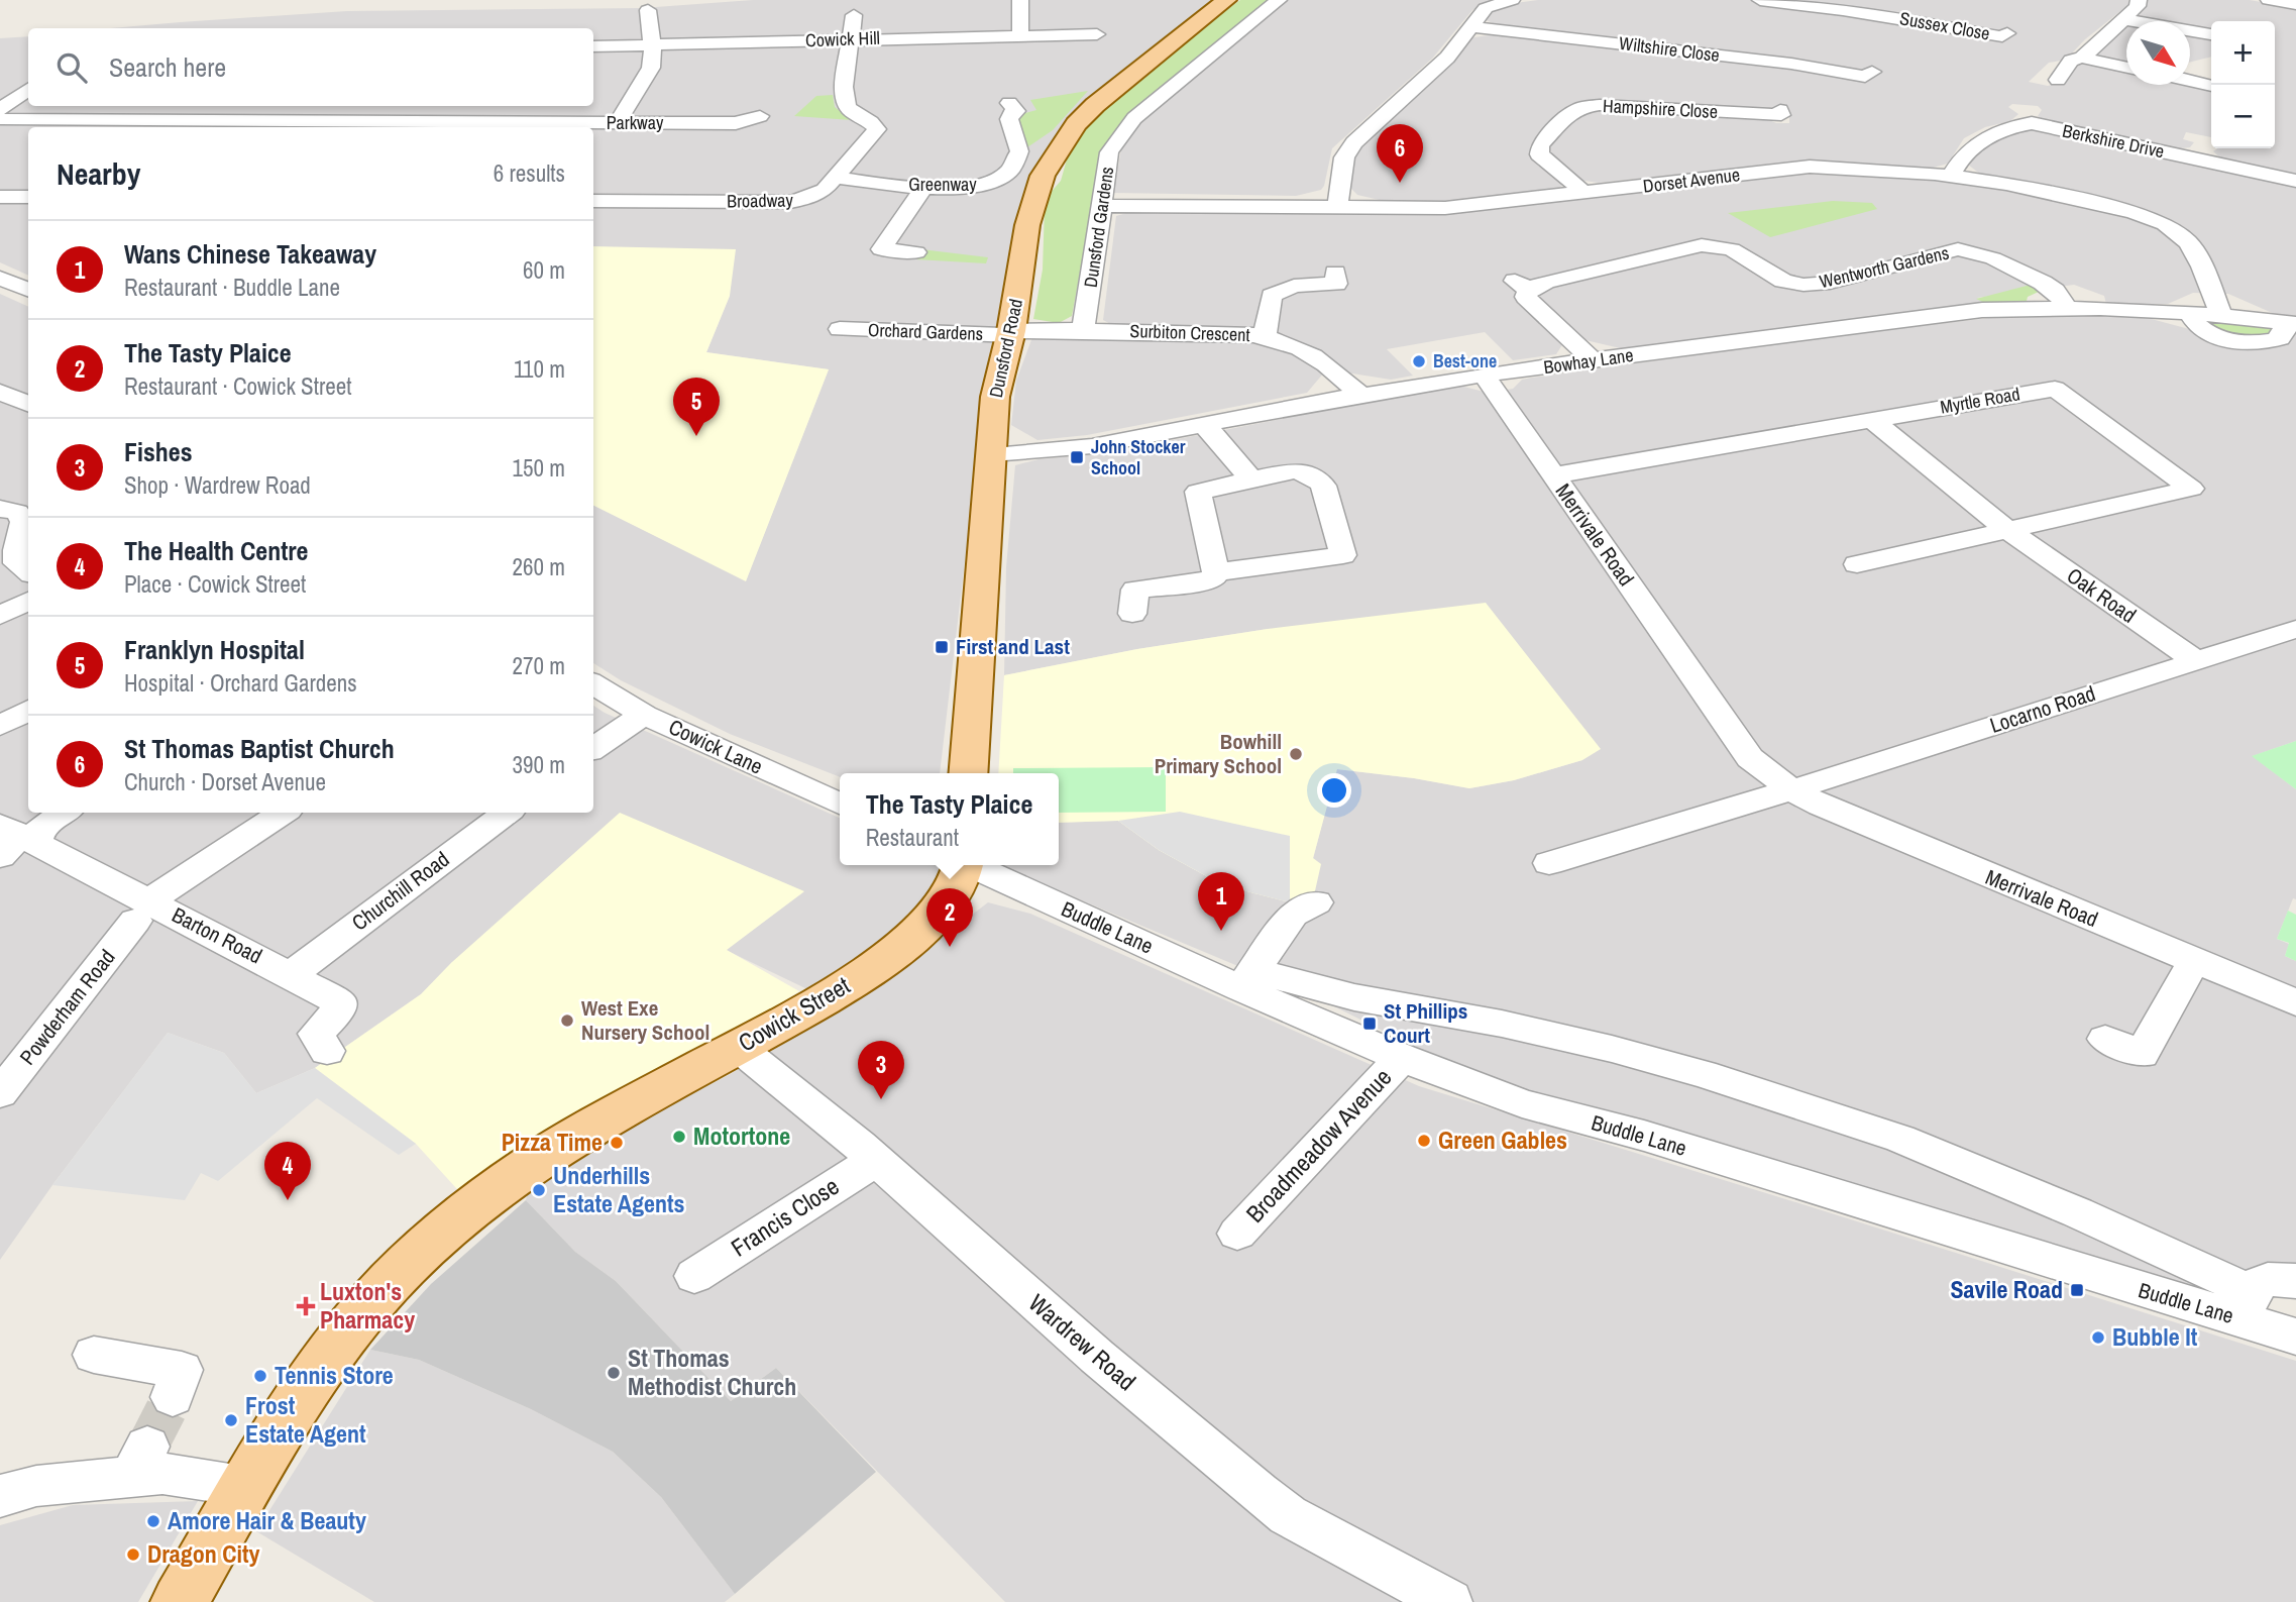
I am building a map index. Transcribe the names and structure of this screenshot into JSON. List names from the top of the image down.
{
  "streets": {
    "main road": ["Dunsford Road", "Cowick Street"],
    "street": [
      "Sussex Close",
      "Cowick Hill",
      "Wiltshire Close",
      "Hampshire Close",
      "Parkway",
      "Berkshire Drive",
      "Dorset Avenue",
      "Greenway",
      "Broadway",
      "Dunsford Gardens",
      "Wentworth Gardens",
      "Orchard Gardens",
      "Surbiton Crescent",
      "Bowhay Lane",
      "Myrtle Road",
      "Merrivale Road",
      "Oak Road",
      "Locarno Road",
      "Cowick Lane",
      "Churchill Road",
      "Buddle Lane",
      "Barton Road",
      "Powderham Road",
      "Broadmeadow Avenue",
      "Francis Close",
      "Wardrew Road"
    ]
  },
  "crossings": [
    ["Cowick Hill", "Broadway"],
    ["Hampshire Close", "Dorset Avenue"],
    ["Berkshire Drive", "Dorset Avenue"],
    ["Dorset Avenue", "Dunsford Gardens"],
    ["Dorset Avenue", "Bowhay Lane"],
    ["Greenway", "Broadway"],
    ["Dunsford Gardens", "Surbiton Crescent"],
    ["Wentworth Gardens", "Bowhay Lane"],
    ["Orchard Gardens", "Dunsford Road"],
    ["Surbiton Crescent", "Bowhay Lane"],
    ["Dunsford Road", "Bowhay Lane"],
    ["Bowhay Lane", "Merrivale Road"],
    ["Myrtle Road", "Merrivale Road"],
    ["Myrtle Road", "Oak Road"],
    ["Merrivale Road", "Locarno Road"],
    ["Oak Road", "Locarno Road"],
    ["Churchill Road", "Barton Road"],
    ["Buddle Lane", "Broadmeadow Avenue"],
    ["Barton Road", "Powderham Road"],
    ["Cowick Street", "Wardrew Road"],
    ["Francis Close", "Wardrew Road"]
  ],
  "places": {
    "other": [
      "Best-one",
      "Bowhill Primary School",
      "West Exe Nursery School",
      "Motortone",
      "Green Gables",
      "Pizza Time",
      "Underhills Estate Agents",
      "Bubble It",
      "St Thomas Methodist Church",
      "Tennis Store",
      "Frost Estate Agent",
      "Amore Hair & Beauty",
      "Dragon City"
    ],
    "transit": [
      "John Stocker School",
      "First and Last",
      "St Phillips Court",
      "Savile Road"
    ],
    "health": ["Luxton's Pharmacy"]
  },
  "north": "bottom right",
  "page": {
    "map_buttons": ["+", "−"],
    "search": "Search here",
    "pins": [
      "6",
      "5",
      "1",
      "2",
      "3",
      "4"
    ],
    "heading": ["Nearby", "6 results"],
    "list": [
      {
        "mark": "1",
        "name": "Wans Chinese Takeaway",
        "note": "Restaurant · Buddle Lane",
        "value": "60 m"
      },
      {
        "mark": "2",
        "name": "The Tasty Plaice",
        "note": "Restaurant · Cowick Street",
        "value": "110 m"
      },
      {
        "mark": "3",
        "name": "Fishes",
        "note": "Shop · Wardrew Road",
        "value": "150 m"
      },
      {
        "mark": "4",
        "name": "The Health Centre",
        "note": "Place · Cowick Street",
        "value": "260 m"
      },
      {
        "mark": "5",
        "name": "Franklyn Hospital",
        "note": "Hospital · Orchard Gardens",
        "value": "270 m"
      },
      {
        "mark": "6",
        "name": "St Thomas Baptist Church",
        "note": "Church · Dorset Avenue",
        "value": "390 m"
      }
    ],
    "popup": ["The Tasty Plaice", "Restaurant"]
  }
}
